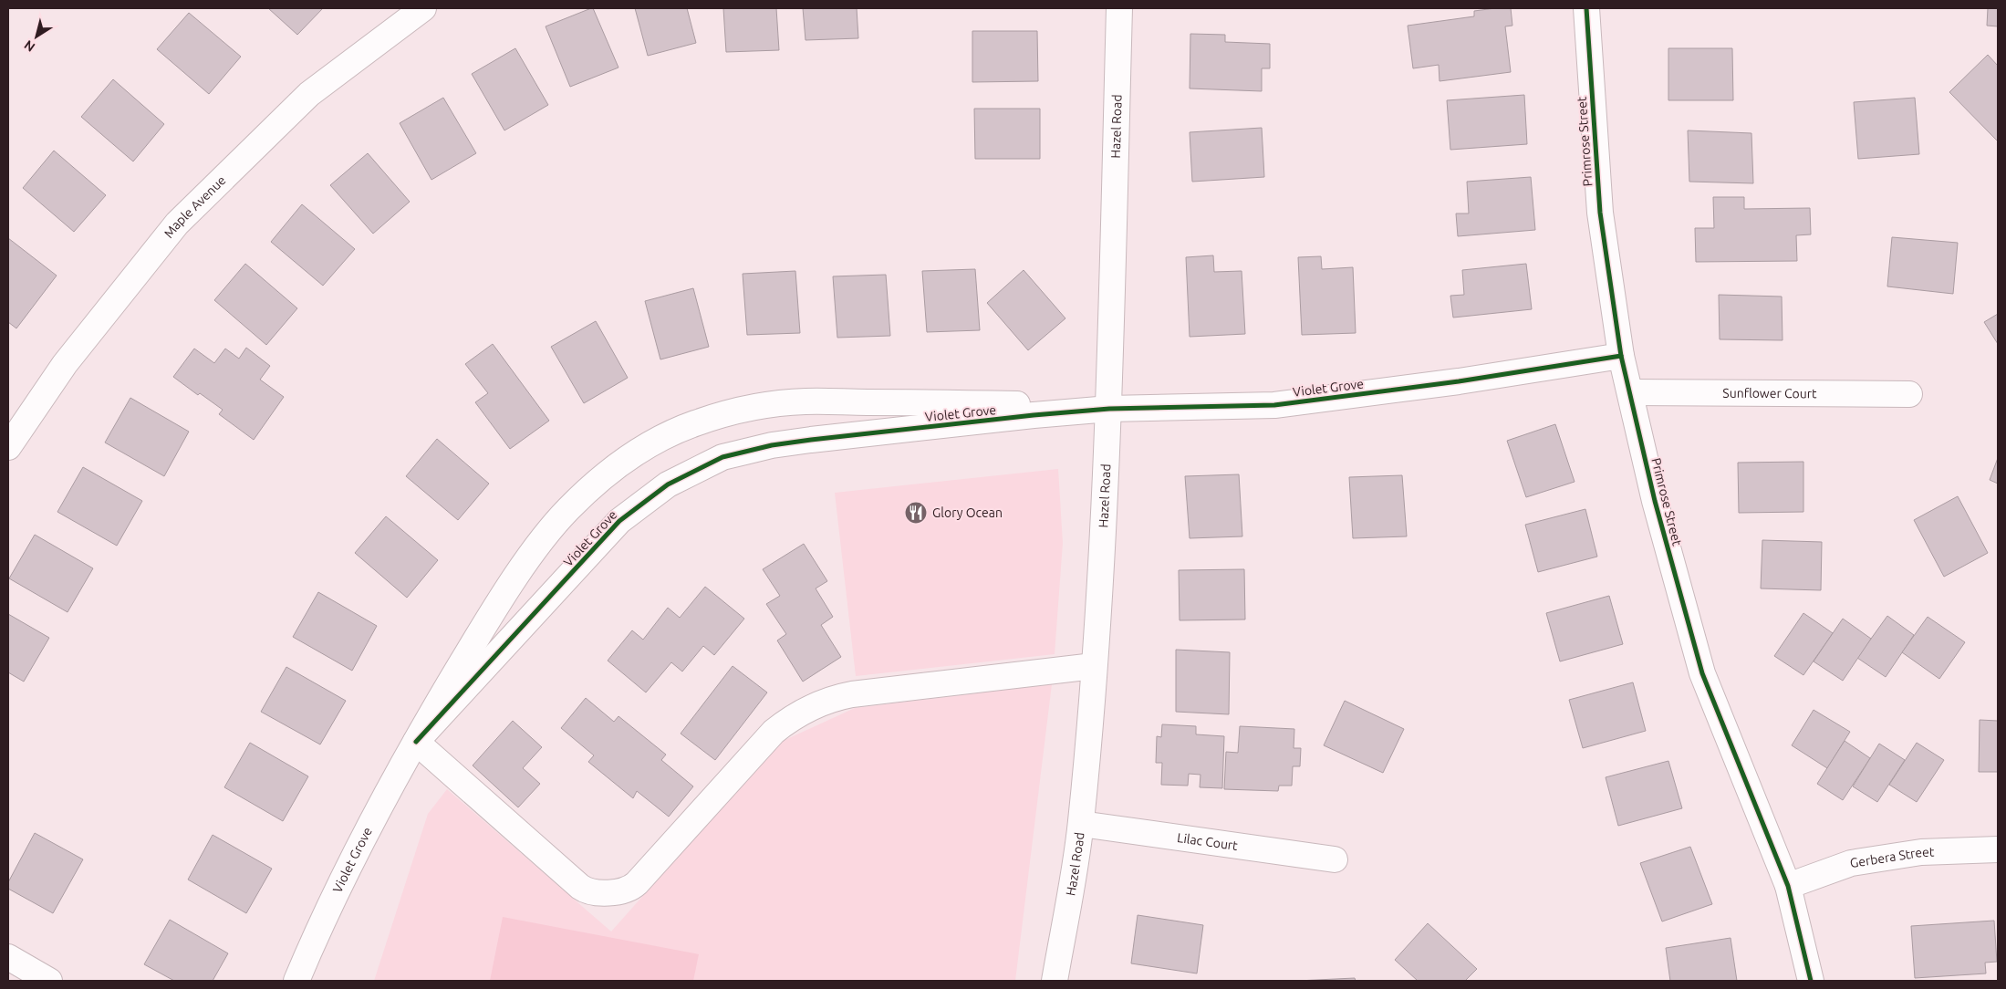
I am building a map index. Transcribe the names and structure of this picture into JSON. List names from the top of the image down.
{
  "streets": {
    "street": [
      "Hazel Road",
      "Primrose Street",
      "Maple Avenue",
      "Violet Grove",
      "Sunflower Court",
      "Lilac Court",
      "Gerbera Street"
    ]
  },
  "crossings": [
    ["Hazel Road", "Violet Grove"],
    ["Hazel Road", "Lilac Court"],
    ["Primrose Street", "Violet Grove"],
    ["Primrose Street", "Sunflower Court"],
    ["Primrose Street", "Gerbera Street"]
  ],
  "places": {
    "restaurant": ["Glory Ocean"]
  },
  "north": "bottom left"
}
